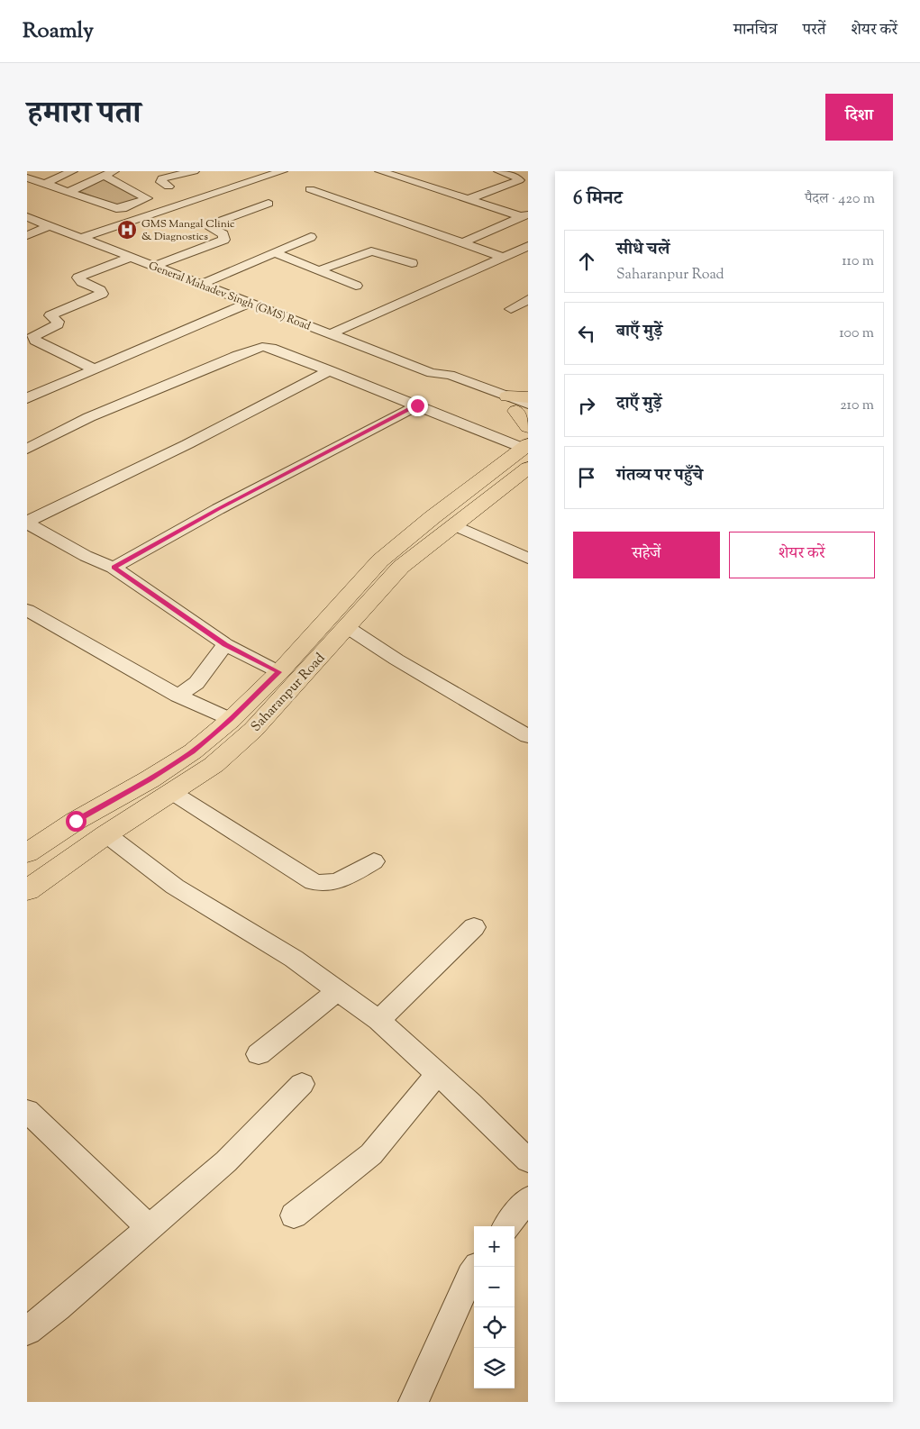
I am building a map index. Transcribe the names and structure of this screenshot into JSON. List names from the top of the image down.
{
  "streets": {
    "main road": ["Saharanpur Road"],
    "street": ["General Mahadev Singh (GMS) Road"]
  },
  "places": {
    "hospital": ["GMS Mangal Clinic & Diagnostics"]
  },
  "page": {
    "header": "Roamly",
    "nav": ["मानचित्र", "परतें", "शेयर करें"],
    "title": "हमारा पता",
    "buttons": [
      "दिशा",
      ["सहेजें", "शेयर करें"]
    ],
    "heading": ["6 मिनट", "पैदल · 420 m"],
    "list": [
      ["सीधे चलें", "Saharanpur Road", "110 m"],
      ["बाएँ मुड़ें", "100 m"],
      ["दाएँ मुड़ें", "210 m"],
      "गंतव्य पर पहुँचे"
    ],
    "map_buttons": ["+", "−"]
  }
}
